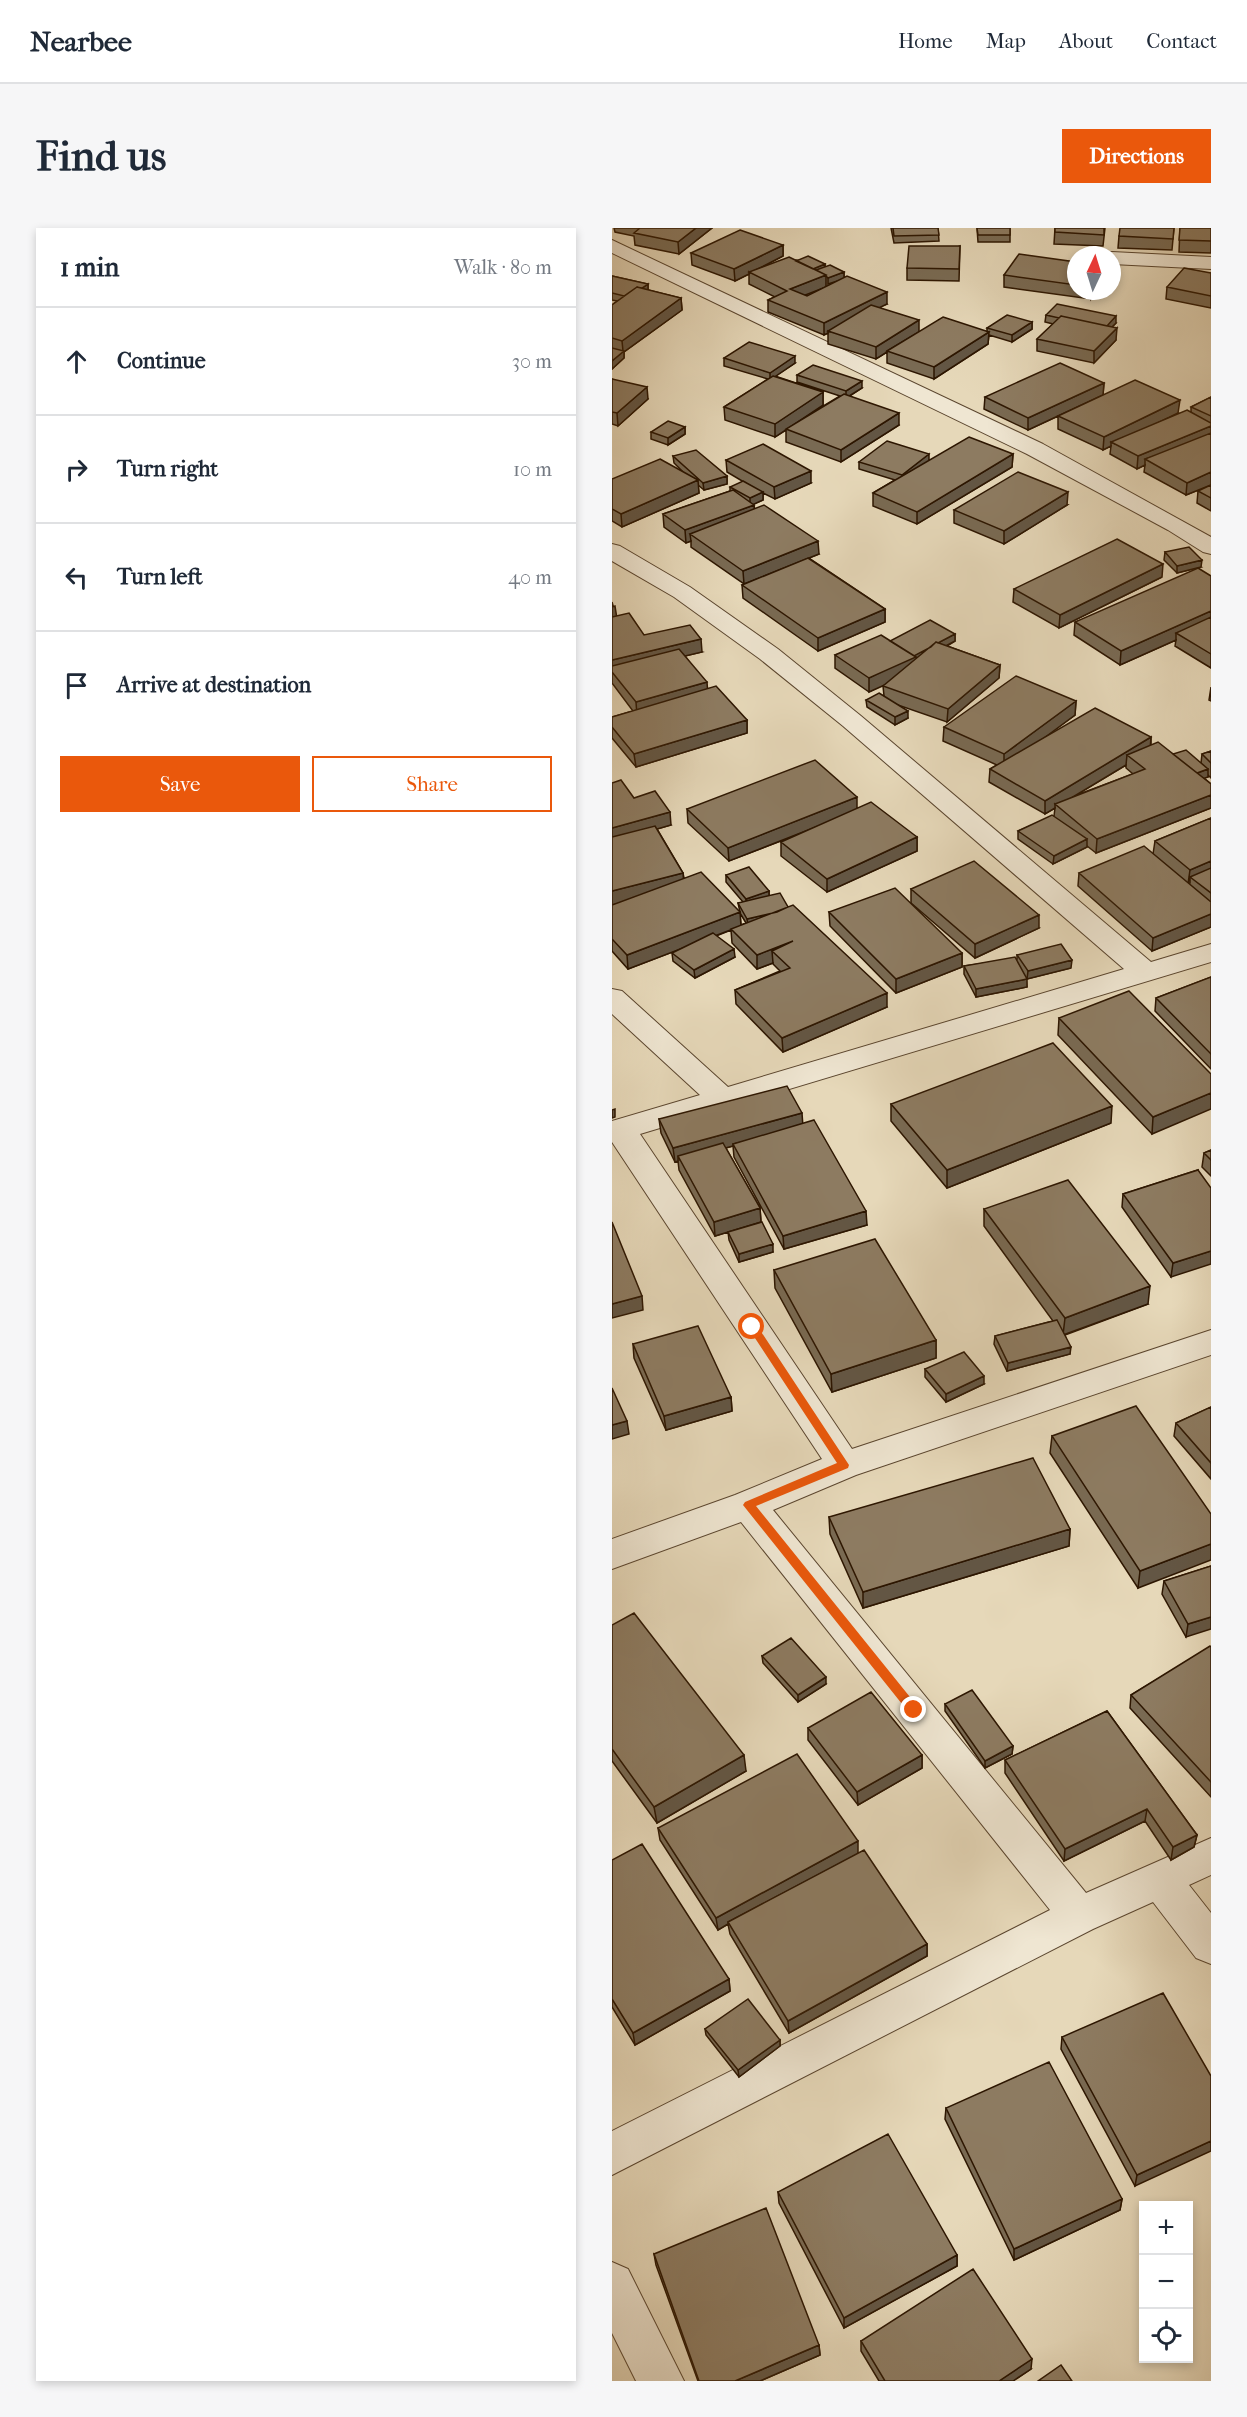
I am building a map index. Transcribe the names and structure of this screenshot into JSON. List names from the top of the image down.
{
  "north": "top",
  "page": {
    "header": "Nearbee",
    "nav": [
      "Home",
      "Map",
      "About",
      "Contact"
    ],
    "buttons": [
      "Directions",
      ["Save", "Share"]
    ],
    "title": "Find us",
    "heading": ["1 min", "Walk · 80 m"],
    "list": [
      ["Continue", "30 m"],
      ["Turn right", "10 m"],
      ["Turn left", "40 m"],
      "Arrive at destination"
    ],
    "map_buttons": ["+", "−"]
  }
}
